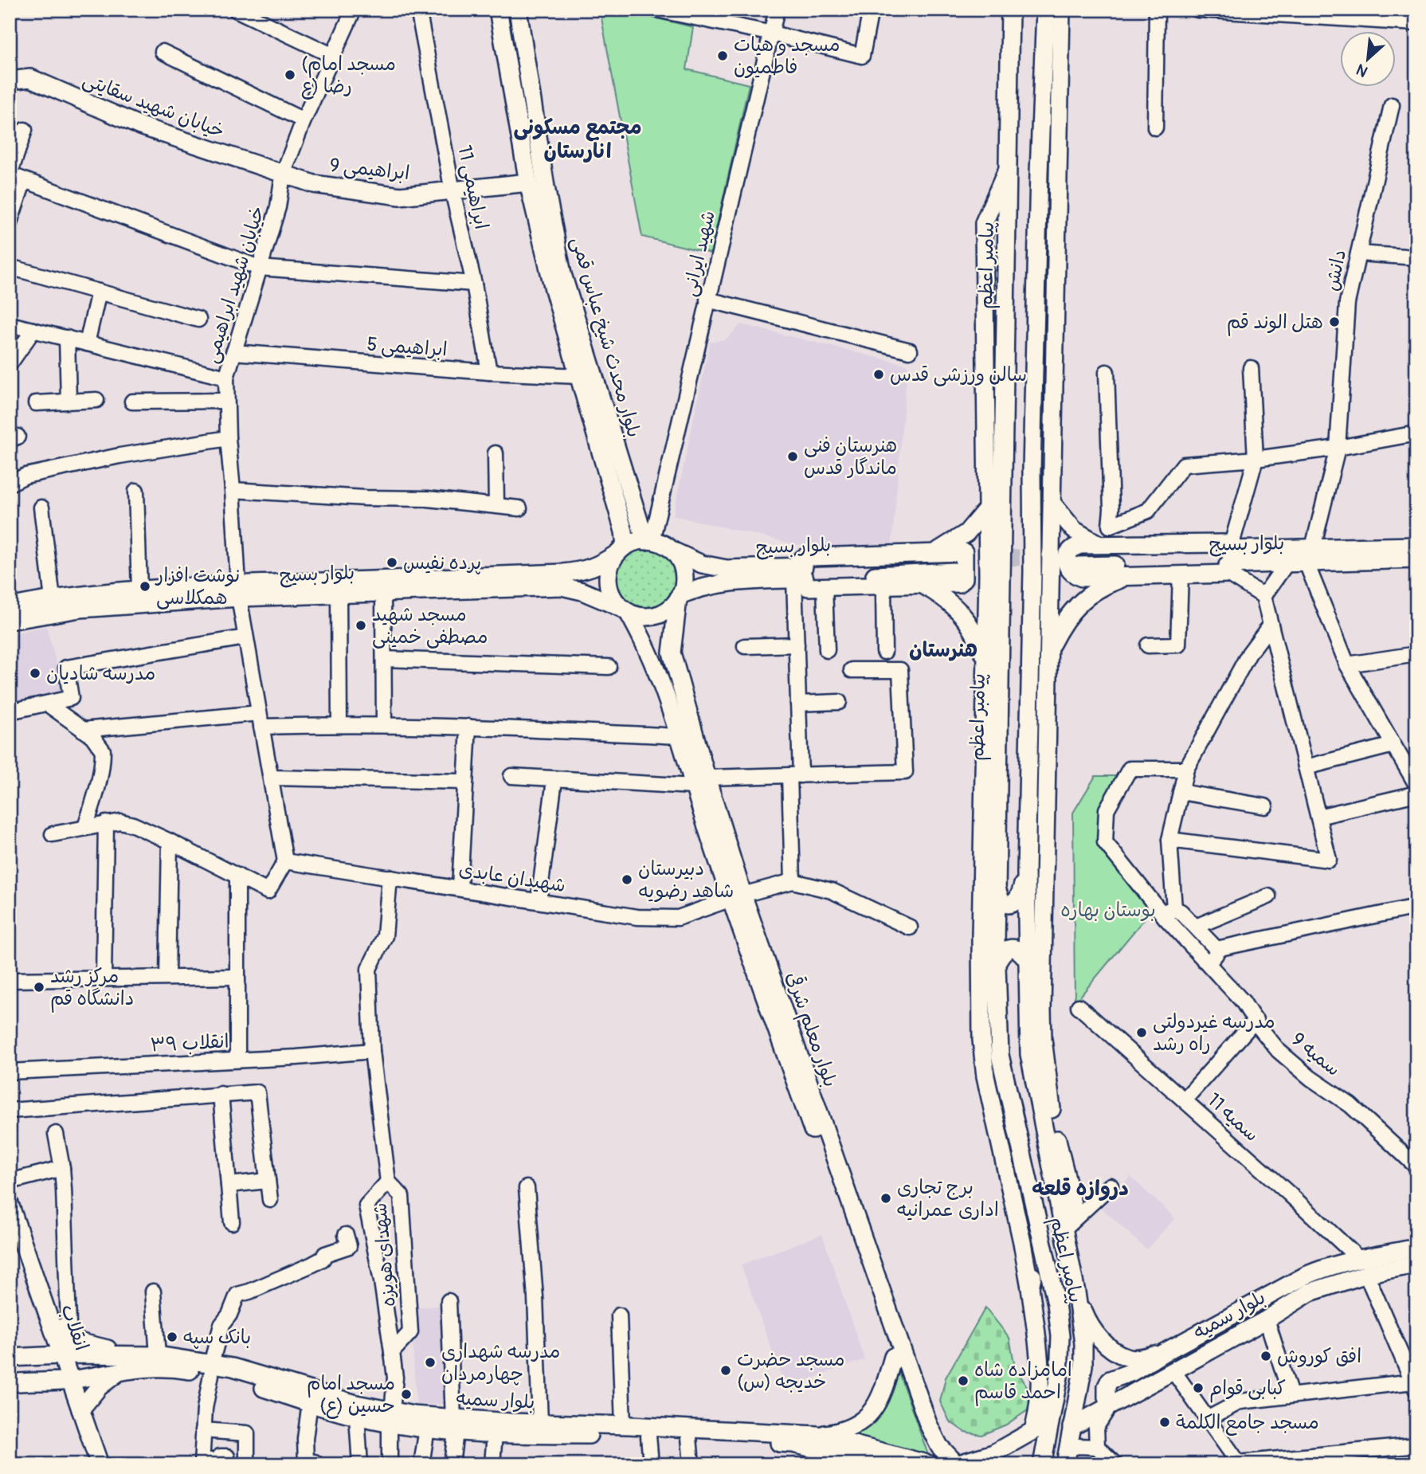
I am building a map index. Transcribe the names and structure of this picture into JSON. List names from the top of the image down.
{
  "streets": {
    "main road": [
      "خیابان شهید سقایتی",
      "ابراهیمی 9",
      "پیامبر اعظم",
      "بلوار محدث شیخ عباس قمی",
      "بلوار بسیج",
      "بلوار معلم شرقی",
      "بلوار سمیه",
      "انقلاب"
    ],
    "street": [
      "ابراهیمی 11",
      "شهید ایرانی",
      "دانش",
      "خیابان شهید ابراهیمی",
      "ابراهیمی 5",
      "شهیدان عابدی",
      "انقلاب ۳۹",
      "سمیه 9",
      "سمیه 11",
      "شهدای هویزه"
    ]
  },
  "crossings": [
    ["خیابان شهید سقایتی", "ابراهیمی 9"],
    ["خیابان شهید سقایتی", "خیابان شهید ابراهیمی"],
    ["ابراهیمی 9", "ابراهیمی 11"],
    ["ابراهیمی 9", "خیابان شهید ابراهیمی"],
    ["ابراهیمی 11", "ابراهیمی 5"],
    ["شهید ایرانی", "بلوار محدث شیخ عباس قمی"],
    ["شهید ایرانی", "بلوار بسیج"],
    ["شهید ایرانی", "بلوار معلم شرقی"],
    ["پیامبر اعظم", "بلوار سمیه"],
    ["دانش", "بلوار بسیج"],
    ["خیابان شهید ابراهیمی", "ابراهیمی 5"],
    ["خیابان شهید ابراهیمی", "بلوار بسیج"],
    ["خیابان شهید ابراهیمی", "شهیدان عابدی"],
    ["بلوار محدث شیخ عباس قمی", "بلوار بسیج"],
    ["بلوار محدث شیخ عباس قمی", "بلوار معلم شرقی"],
    ["بلوار بسیج", "بلوار معلم شرقی"],
    ["شهیدان عابدی", "بلوار معلم شرقی"],
    ["شهیدان عابدی", "شهدای هویزه"],
    ["بلوار معلم شرقی", "بلوار سمیه"],
    ["انقلاب ۳۹", "شهدای هویزه"],
    ["سمیه 11", "بلوار سمیه"],
    ["بلوار سمیه", "انقلاب"]
  ],
  "districts": ["مجتمع مسکونی انارستان", "هنرستان", "دروازه قلعه"],
  "parks": ["بوستان بهاره"],
  "places": [
    "مسجد و هیات فاطمیون",
    "(مسجد امام رضا (ع",
    "هتل الوند قم",
    "سالن ورزشی قدس",
    "هنرستان فنی ماندگار قدس",
    "پرده نفیس",
    "نوشت افزار همکلاسی",
    "مسجد شهید مصطفی خمینی",
    "مدرسه شادیان",
    "دبیرستان شاهد رضویه",
    "مرکز رشد دانشگاه قم",
    "مدرسه غیردولتی راه رشد",
    "برج تجاری اداری عمرانیه",
    "بانک سپه",
    "افق کوروش",
    "مدرسه شهداری چهارمردان",
    "مسجد حضرت خدیجه (س)",
    "امامزاده شاه احمد قاسم",
    "کبابی قوام",
    "مسجد امام حسین (ع)",
    "مسجد جامع الکلمة"
  ],
  "north": "bottom left"
}
